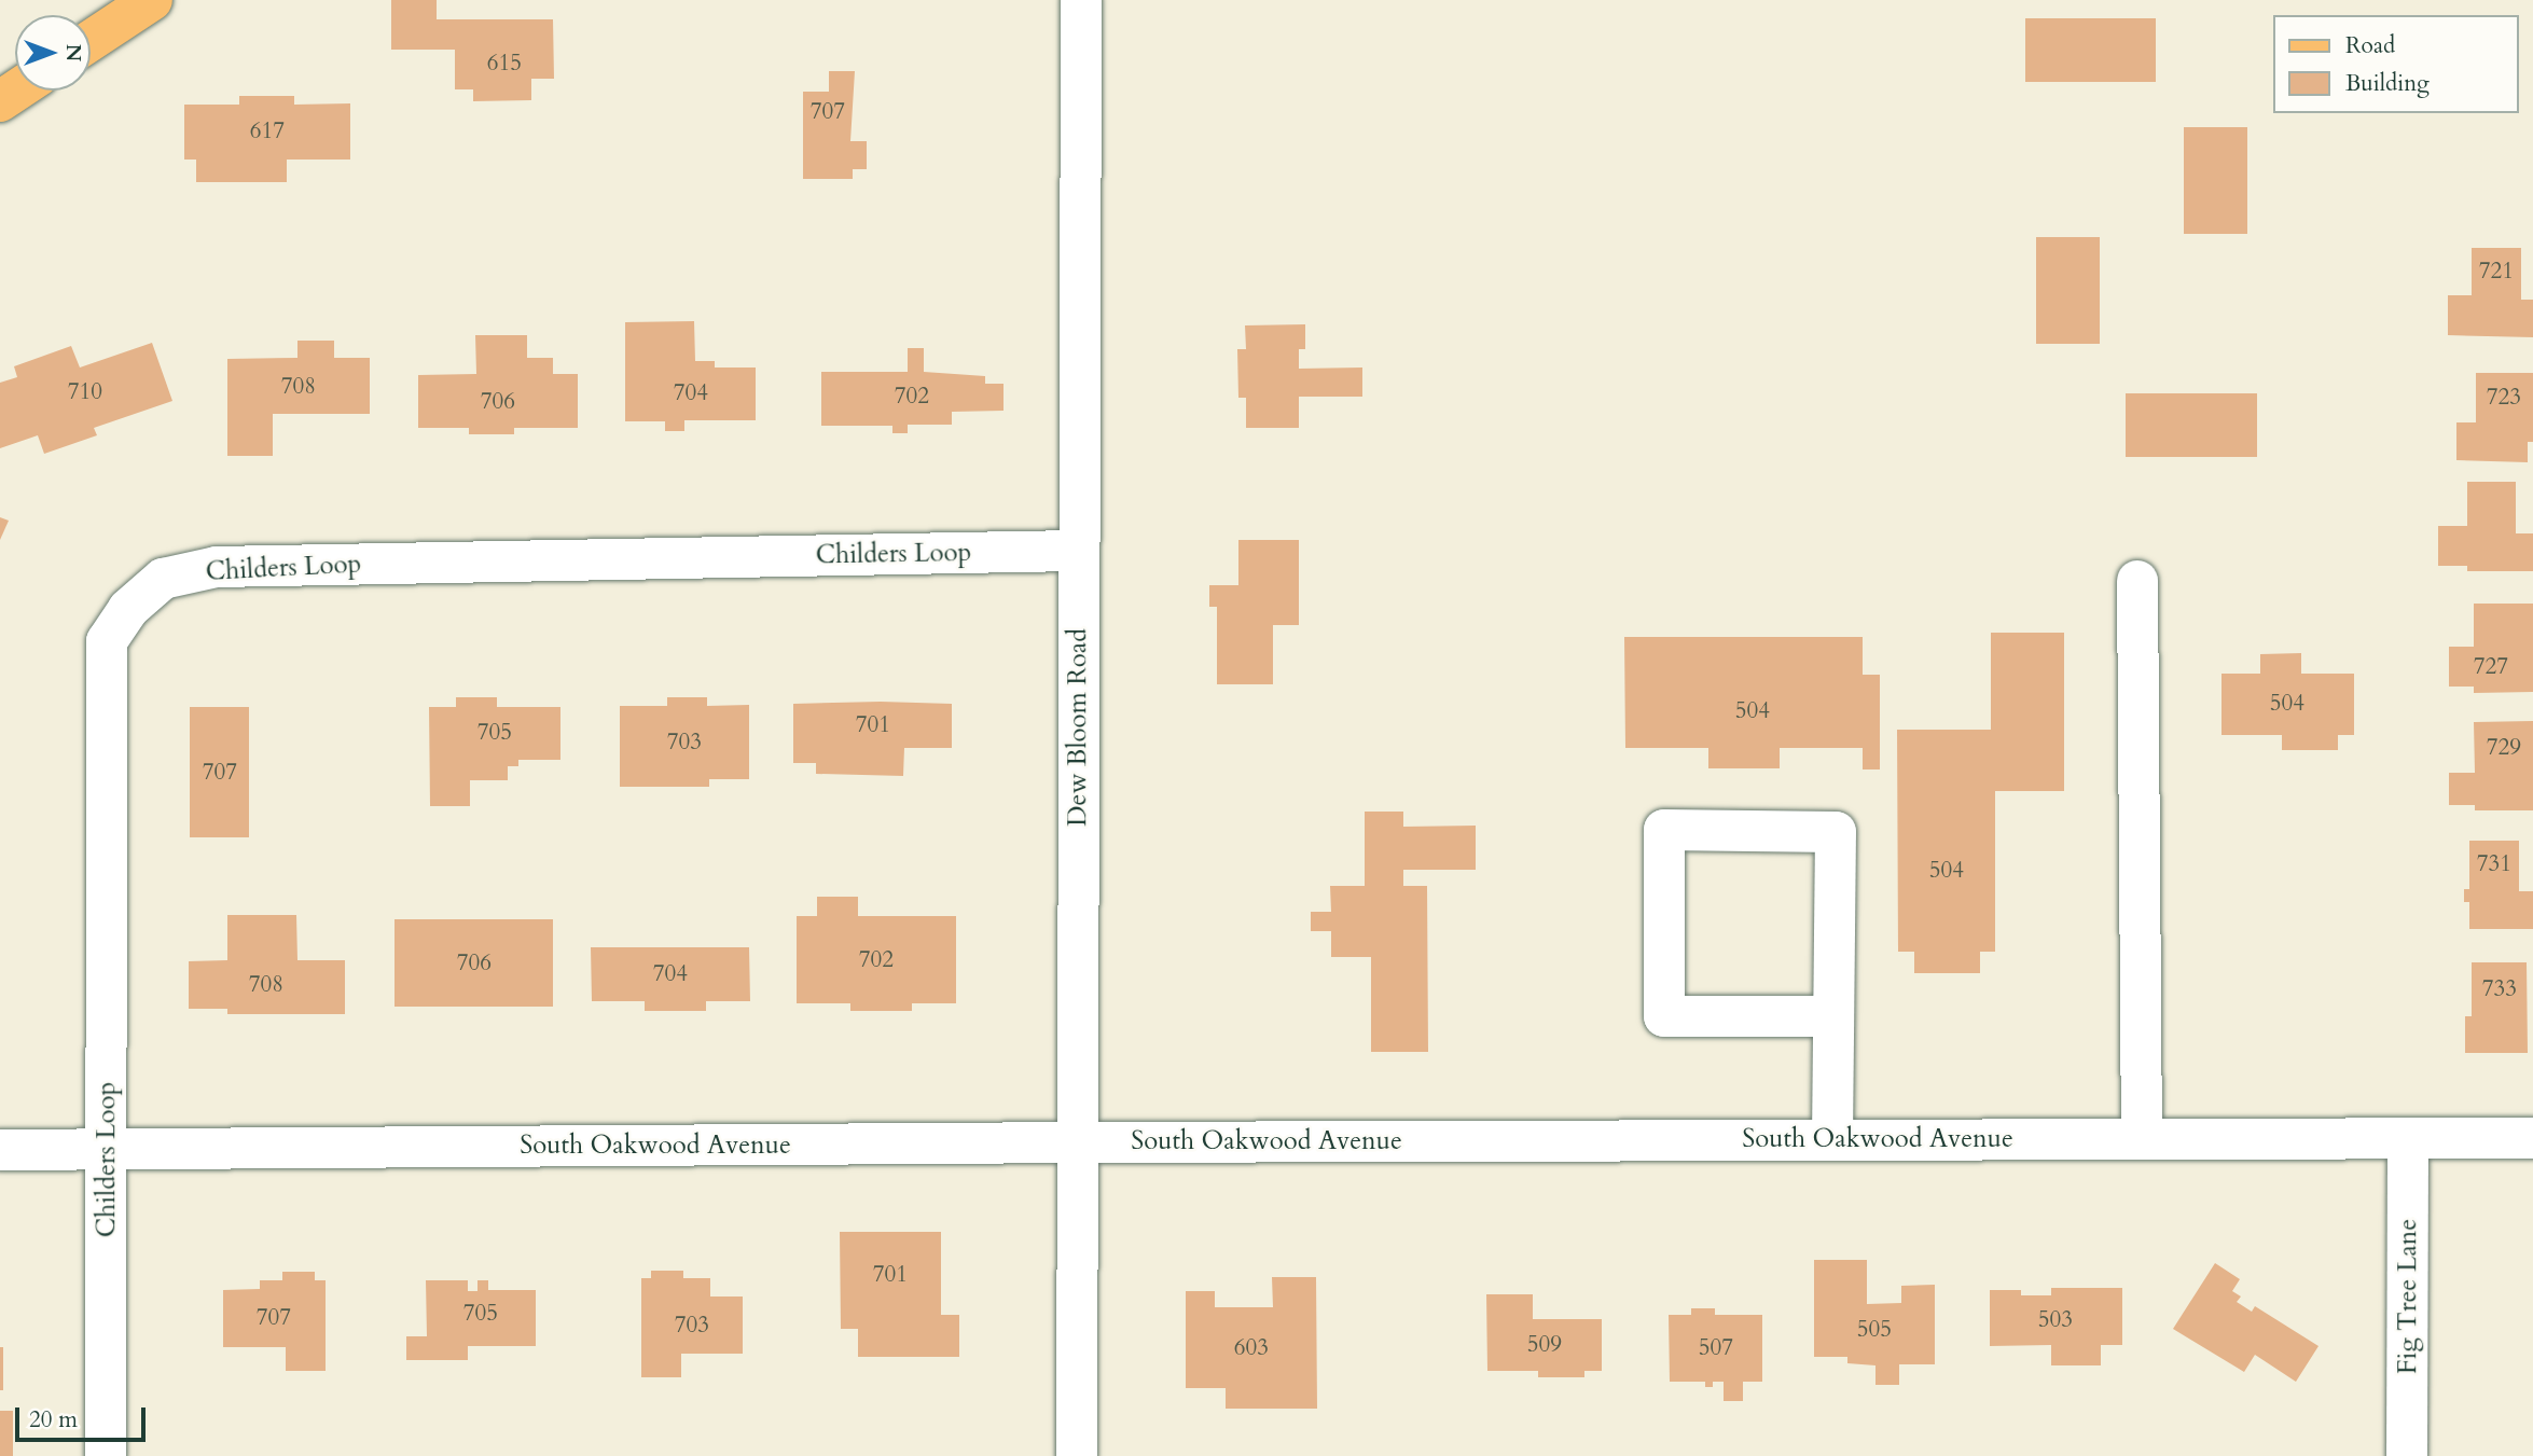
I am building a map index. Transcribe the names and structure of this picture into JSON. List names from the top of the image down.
{
  "streets": {
    "street": [
      "Childers Loop",
      "Dew Bloom Road",
      "South Oakwood Avenue",
      "Fig Tree Lane"
    ]
  },
  "crossings": [
    ["Childers Loop", "Dew Bloom Road"],
    ["Childers Loop", "South Oakwood Avenue"],
    ["Dew Bloom Road", "South Oakwood Avenue"],
    ["South Oakwood Avenue", "Fig Tree Lane"]
  ],
  "house_numbers": [
    "615",
    "707",
    "617",
    "721",
    "708",
    "710",
    "704",
    "702",
    "723",
    "706",
    "727",
    "504",
    "504",
    "701",
    "705",
    "703",
    "729",
    "707",
    "731",
    "504",
    "702",
    "706",
    "704",
    "708",
    "733",
    "701",
    "705",
    "707",
    "503",
    "703",
    "505",
    "509",
    "603",
    "507"
  ],
  "legend": ["Road", "Building"],
  "scale_bar": "20 m",
  "north": "right"
}
